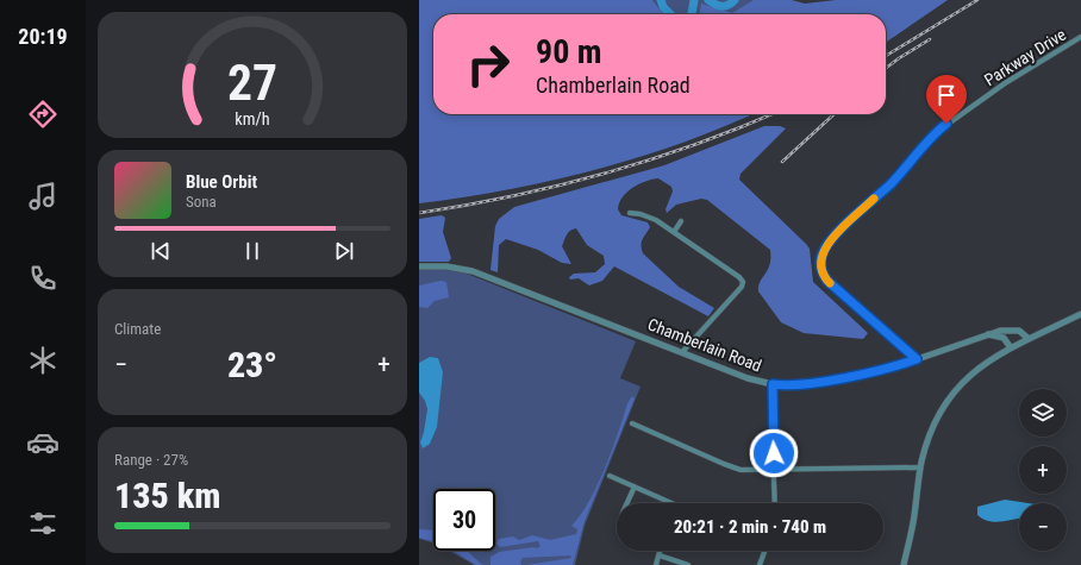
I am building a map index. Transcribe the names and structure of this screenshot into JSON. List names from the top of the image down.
{
  "streets": {
    "street": ["Parkway Drive", "Chamberlain Road"]
  },
  "crossings": [
    ["Parkway Drive", "Chamberlain Road"]
  ],
  "page": {
    "tabs": "20:19",
    "turn": ["90 m", "Chamberlain Road"],
    "song": ["Blue Orbit", "Sona"],
    "tile": [
      "Climate",
      ["Range · 27%", "135 km"]
    ],
    "heat": ["−", "23°", "+"],
    "map_buttons": ["+", "−"],
    "limit": "30",
    "trip": "20:21 · 2 min · 740 m",
    "gauge": ["27", "km/h"]
  }
}
